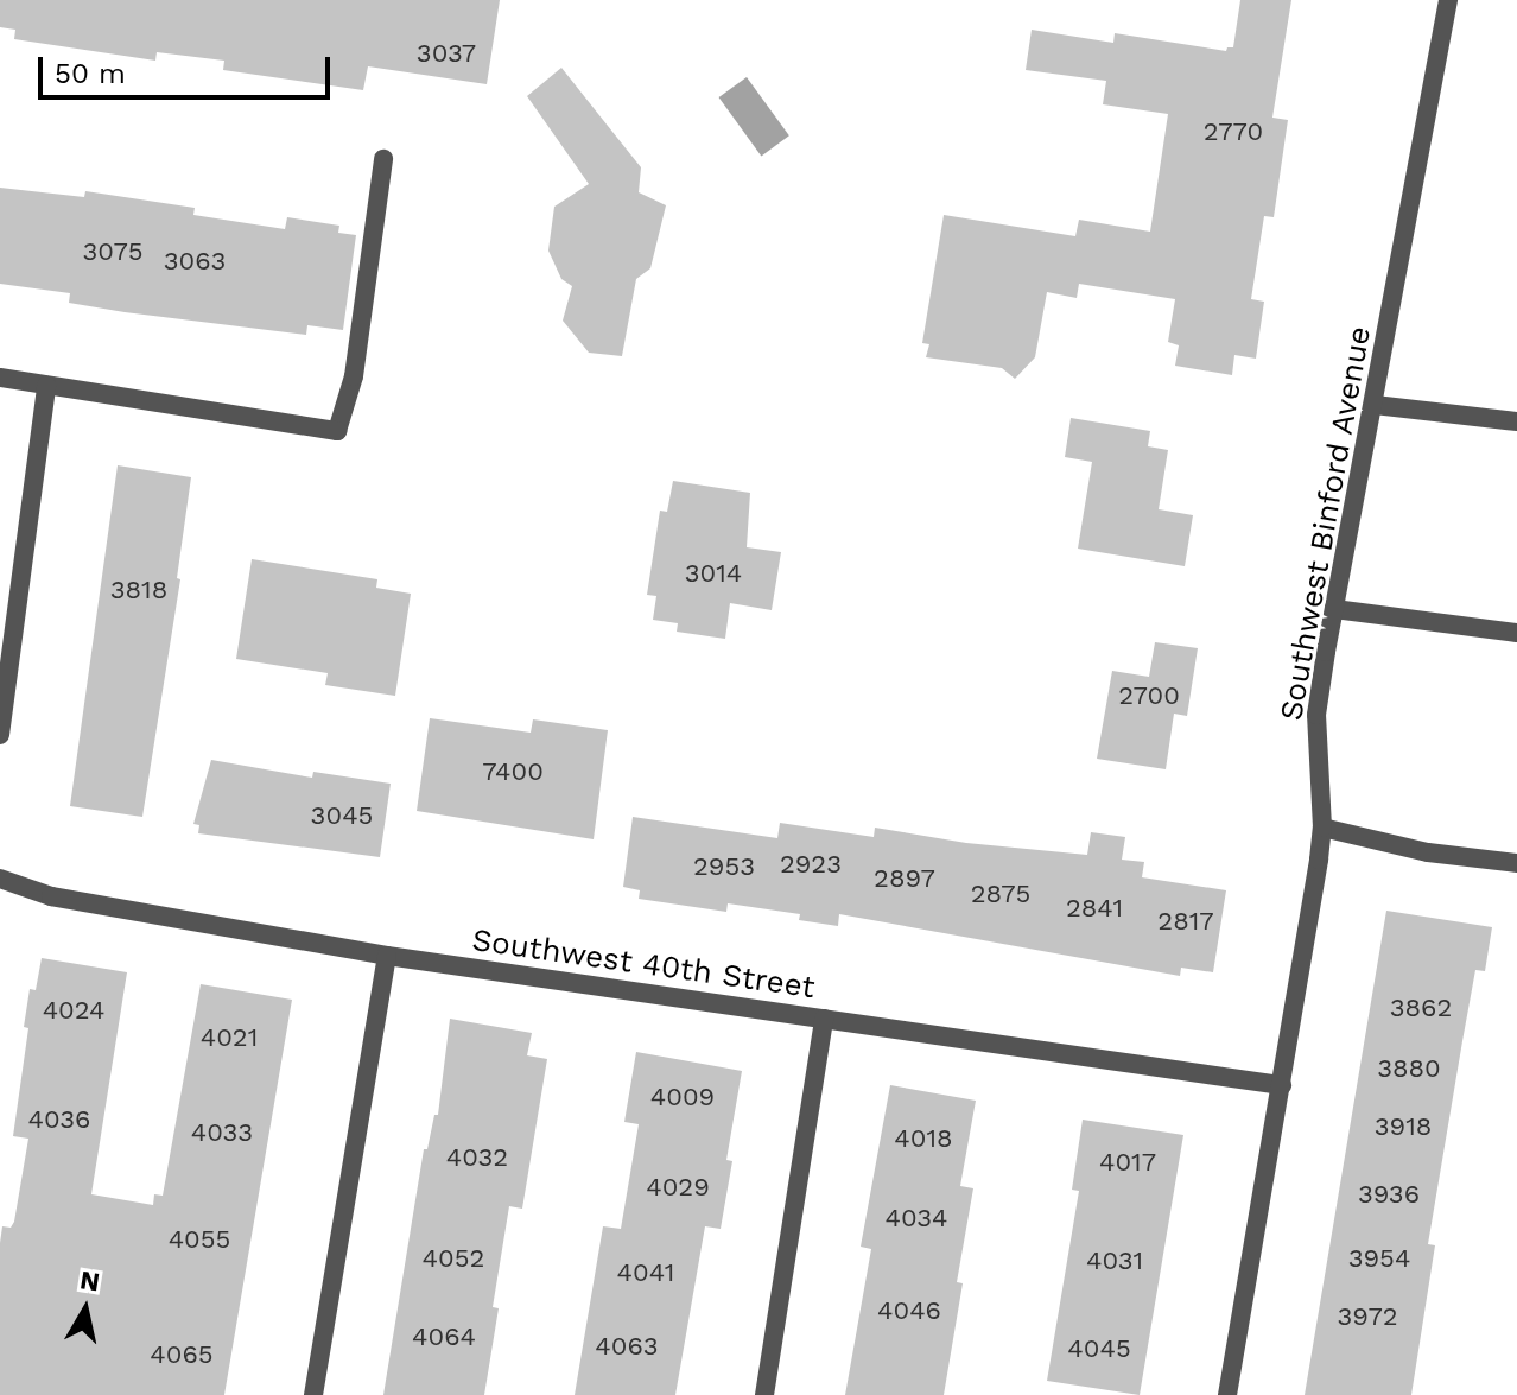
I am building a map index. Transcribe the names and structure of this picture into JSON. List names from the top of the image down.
{
  "streets": {
    "street": ["Southwest Binford Avenue", "Southwest 40th Street"]
  },
  "crossings": [
    ["Southwest Binford Avenue", "Southwest 40th Street"]
  ],
  "house_numbers": [
    "3037",
    "2770",
    "3075",
    "3063",
    "3014",
    "3818",
    "2700",
    "7400",
    "3045",
    "2923",
    "2953",
    "2897",
    "2875",
    "2841",
    "2817",
    "3862",
    "4024",
    "4021",
    "3880",
    "4009",
    "4036",
    "3918",
    "4033",
    "4018",
    "4032",
    "4017",
    "4029",
    "3936",
    "4034",
    "4055",
    "4052",
    "3954",
    "4031",
    "4041",
    "4046",
    "3972",
    "4064",
    "4063",
    "4045",
    "4065"
  ],
  "scale_bar": "50 m",
  "north": "top"
}
